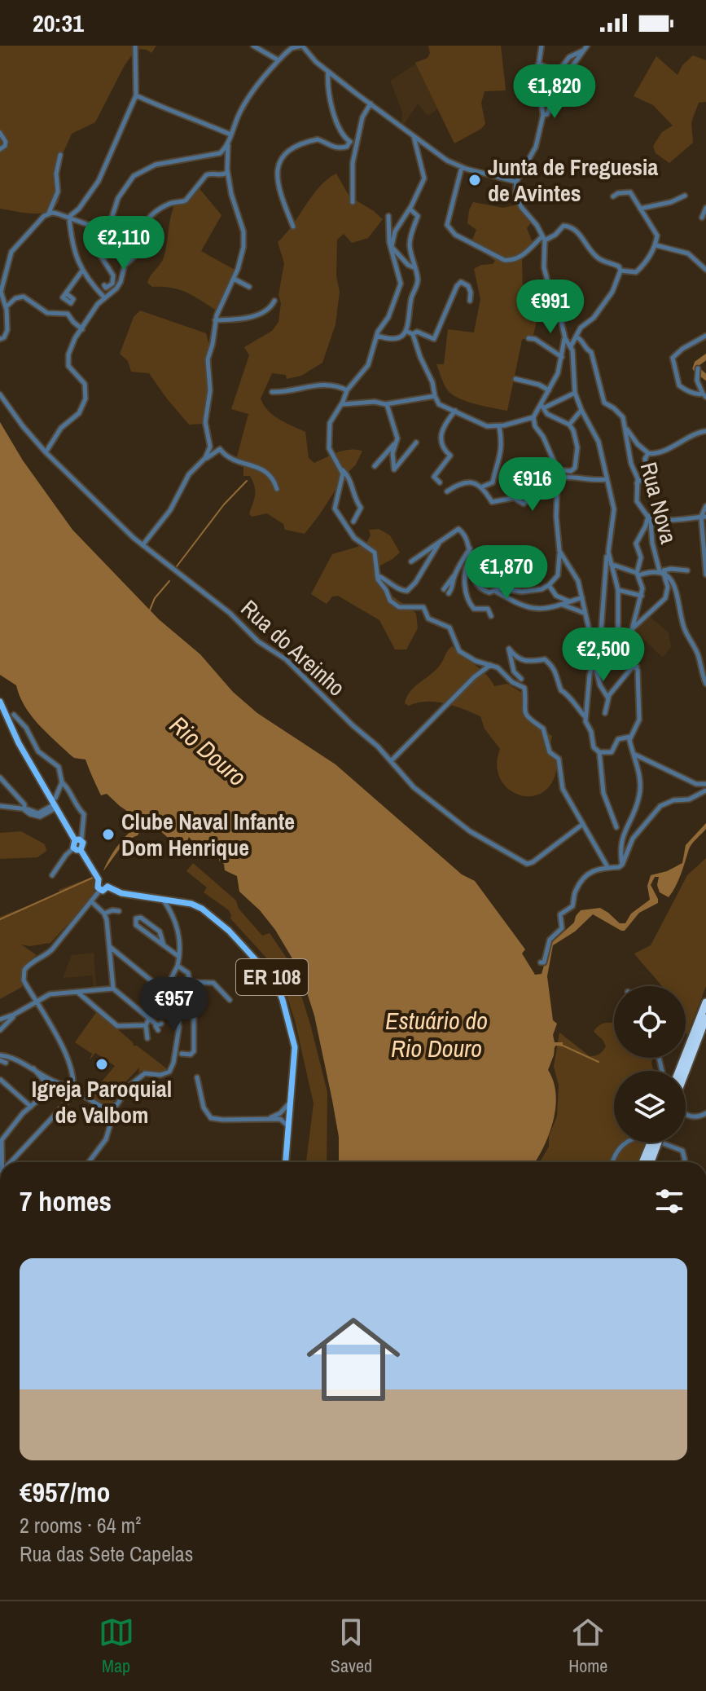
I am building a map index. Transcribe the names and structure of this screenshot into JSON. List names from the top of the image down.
{
  "streets": {
    "main road": ["ER 108"],
    "street": ["Rua Nova", "Rua do Areinho"]
  },
  "water": ["Rio Douro", "Estuário do Rio Douro"],
  "places": ["Junta de Freguesia de Avintes", "Clube Naval Infante Dom Henrique", "Igreja Paroquial de Valbom"],
  "page": {
    "status": "20:31",
    "price": [
      "€1,820",
      "€2,110",
      "€991",
      "€916",
      "€1,870",
      "€2,500",
      "€957"
    ],
    "heading": "7 homes",
    "list": [
      {
        "name": "€957/mo",
        "note": "2 rooms · 64 m² · Rua das Sete Capelas"
      }
    ],
    "tabs": ["Map", "Saved", "Home"]
  }
}
